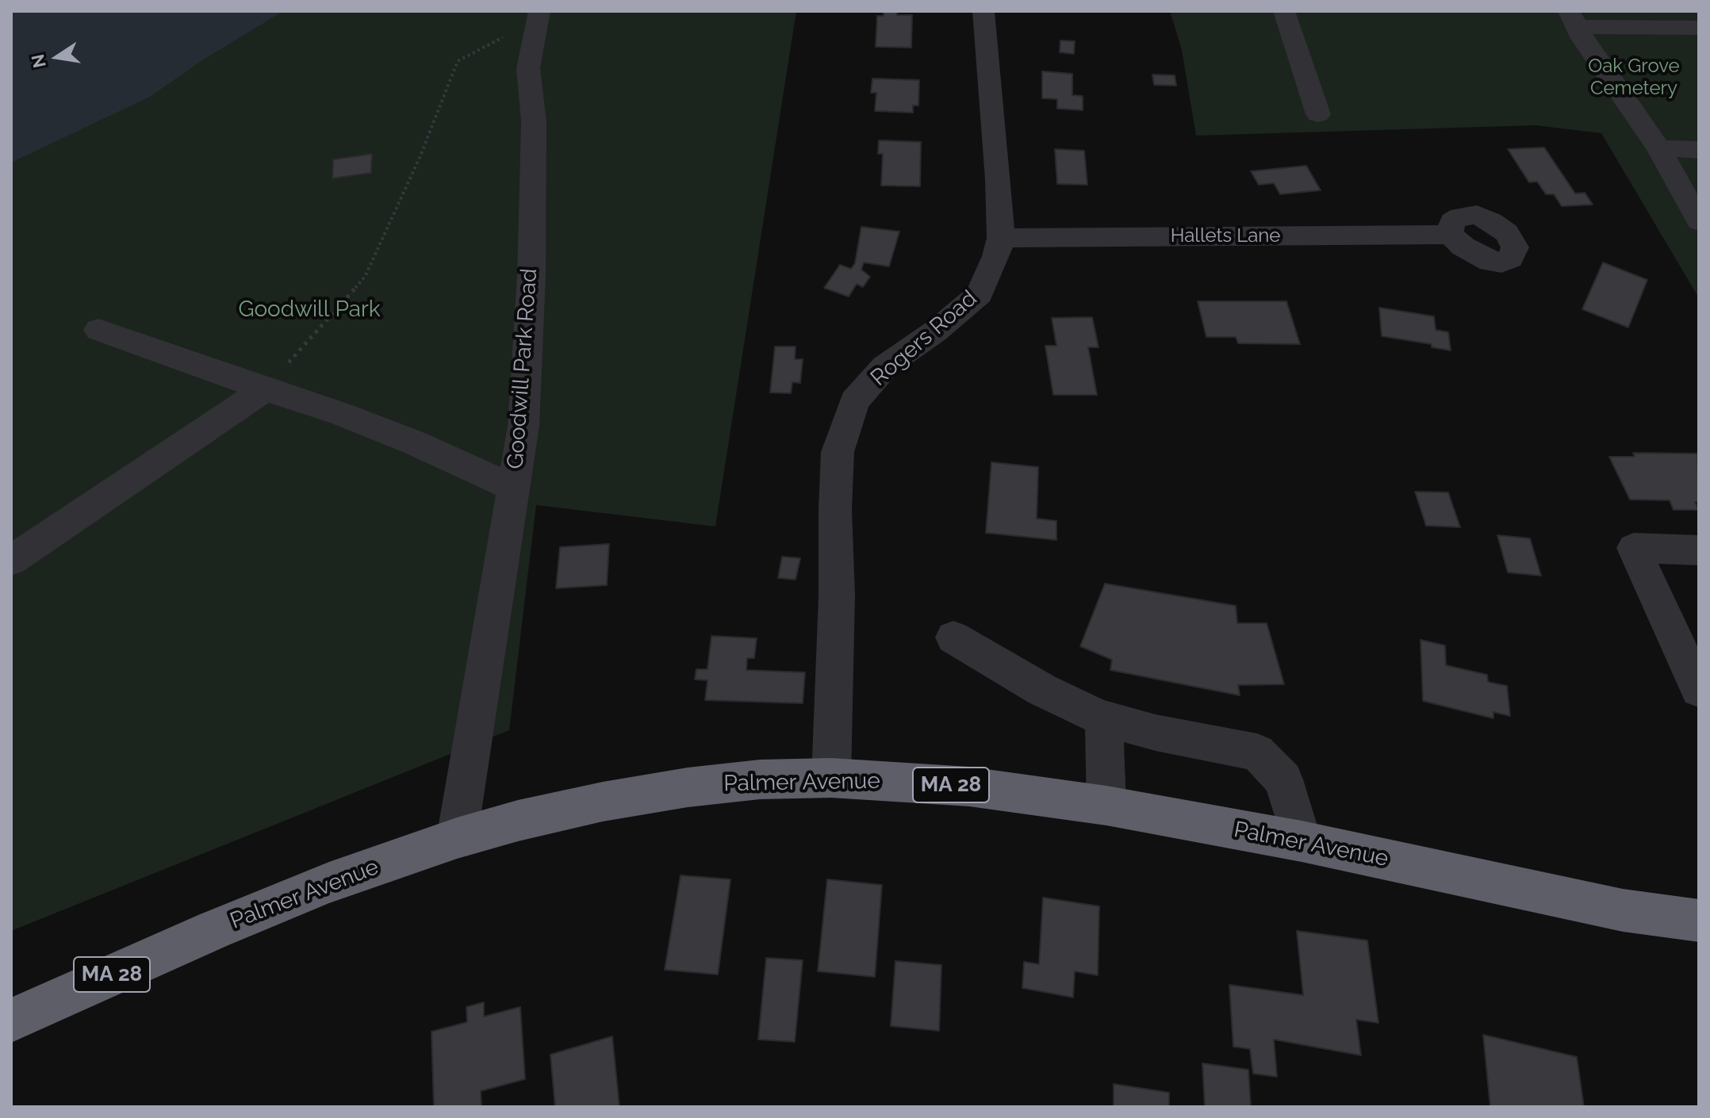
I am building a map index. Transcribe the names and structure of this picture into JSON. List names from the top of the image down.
{
  "streets": {
    "highway": ["Palmer Avenue", "MA 28"],
    "street": ["Hallets Lane", "Rogers Road", "Goodwill Park Road"]
  },
  "crossings": [
    ["Hallets Lane", "Rogers Road"],
    ["Rogers Road", "Palmer Avenue"],
    ["Goodwill Park Road", "Palmer Avenue"]
  ],
  "parks": ["Oak Grove Cemetery", "Goodwill Park"],
  "north": "left"
}
